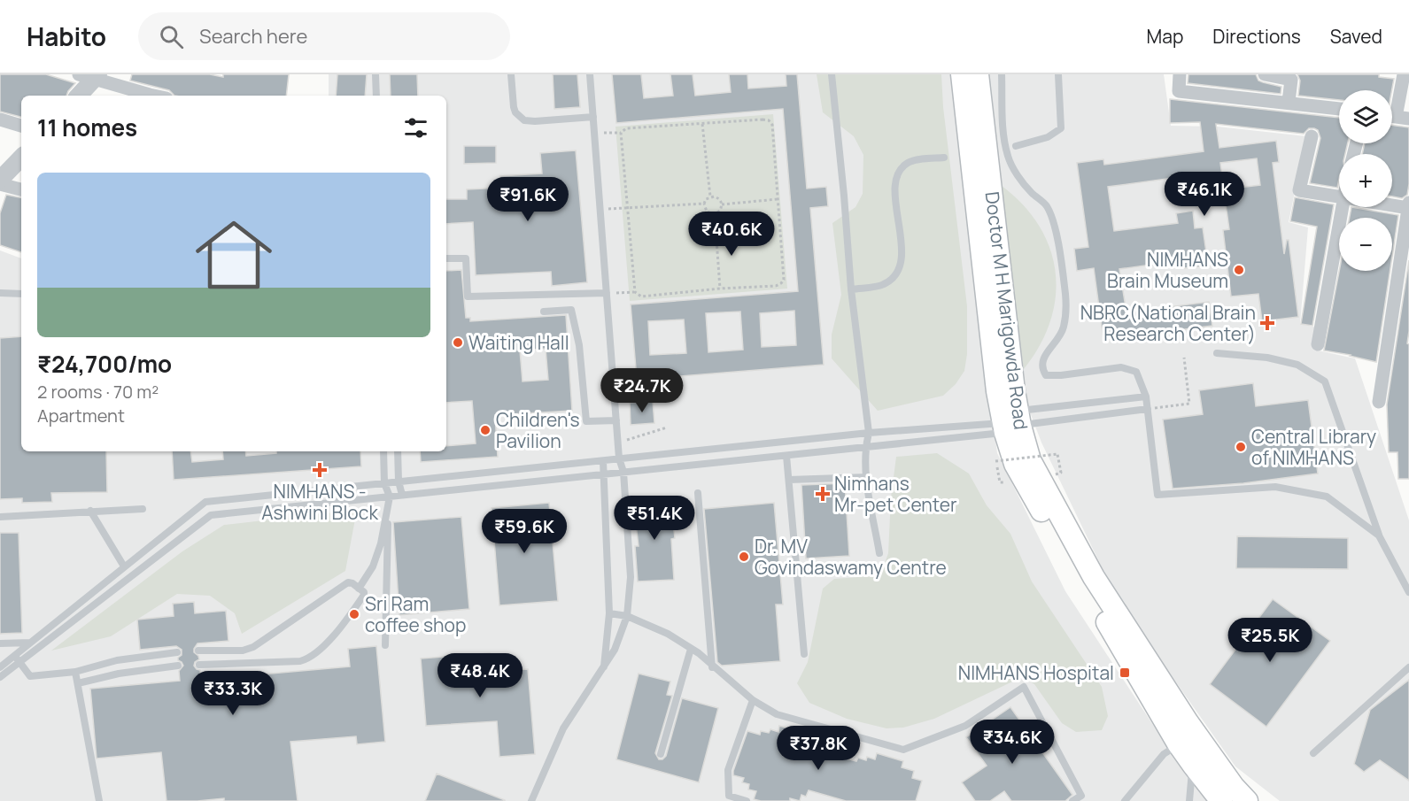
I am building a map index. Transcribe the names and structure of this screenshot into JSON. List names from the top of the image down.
{
  "streets": {
    "main road": ["Doctor M H Marigowda Road"]
  },
  "places": {
    "other": [
      "NIMHANS Brain Museum",
      "Waiting Hall",
      "Children's Pavilion",
      "Central Library of NIMHANS",
      "Dr. MV Govindaswamy Centre",
      "Sri Ram coffee shop"
    ],
    "health": ["NBRC(National Brain Research Center)", "NIMHANS - Ashwini Block", "Nimhans Mr-pet Center"],
    "transit": ["NIMHANS Hospital"]
  },
  "page": {
    "header": "Habito",
    "search": "Search here",
    "nav": ["Map", "Directions", "Saved"],
    "map_buttons": ["+", "−"],
    "heading": "11 homes",
    "list": [
      {
        "name": "₹24,700/mo",
        "note": "2 rooms · 70 m² · Apartment"
      }
    ],
    "price": [
      "₹46.1K",
      "₹91.6K",
      "₹40.6K",
      "₹24.7K",
      "₹51.4K",
      "₹59.6K",
      "₹25.5K",
      "₹48.4K",
      "₹33.3K",
      "₹34.6K",
      "₹37.8K"
    ]
  }
}
